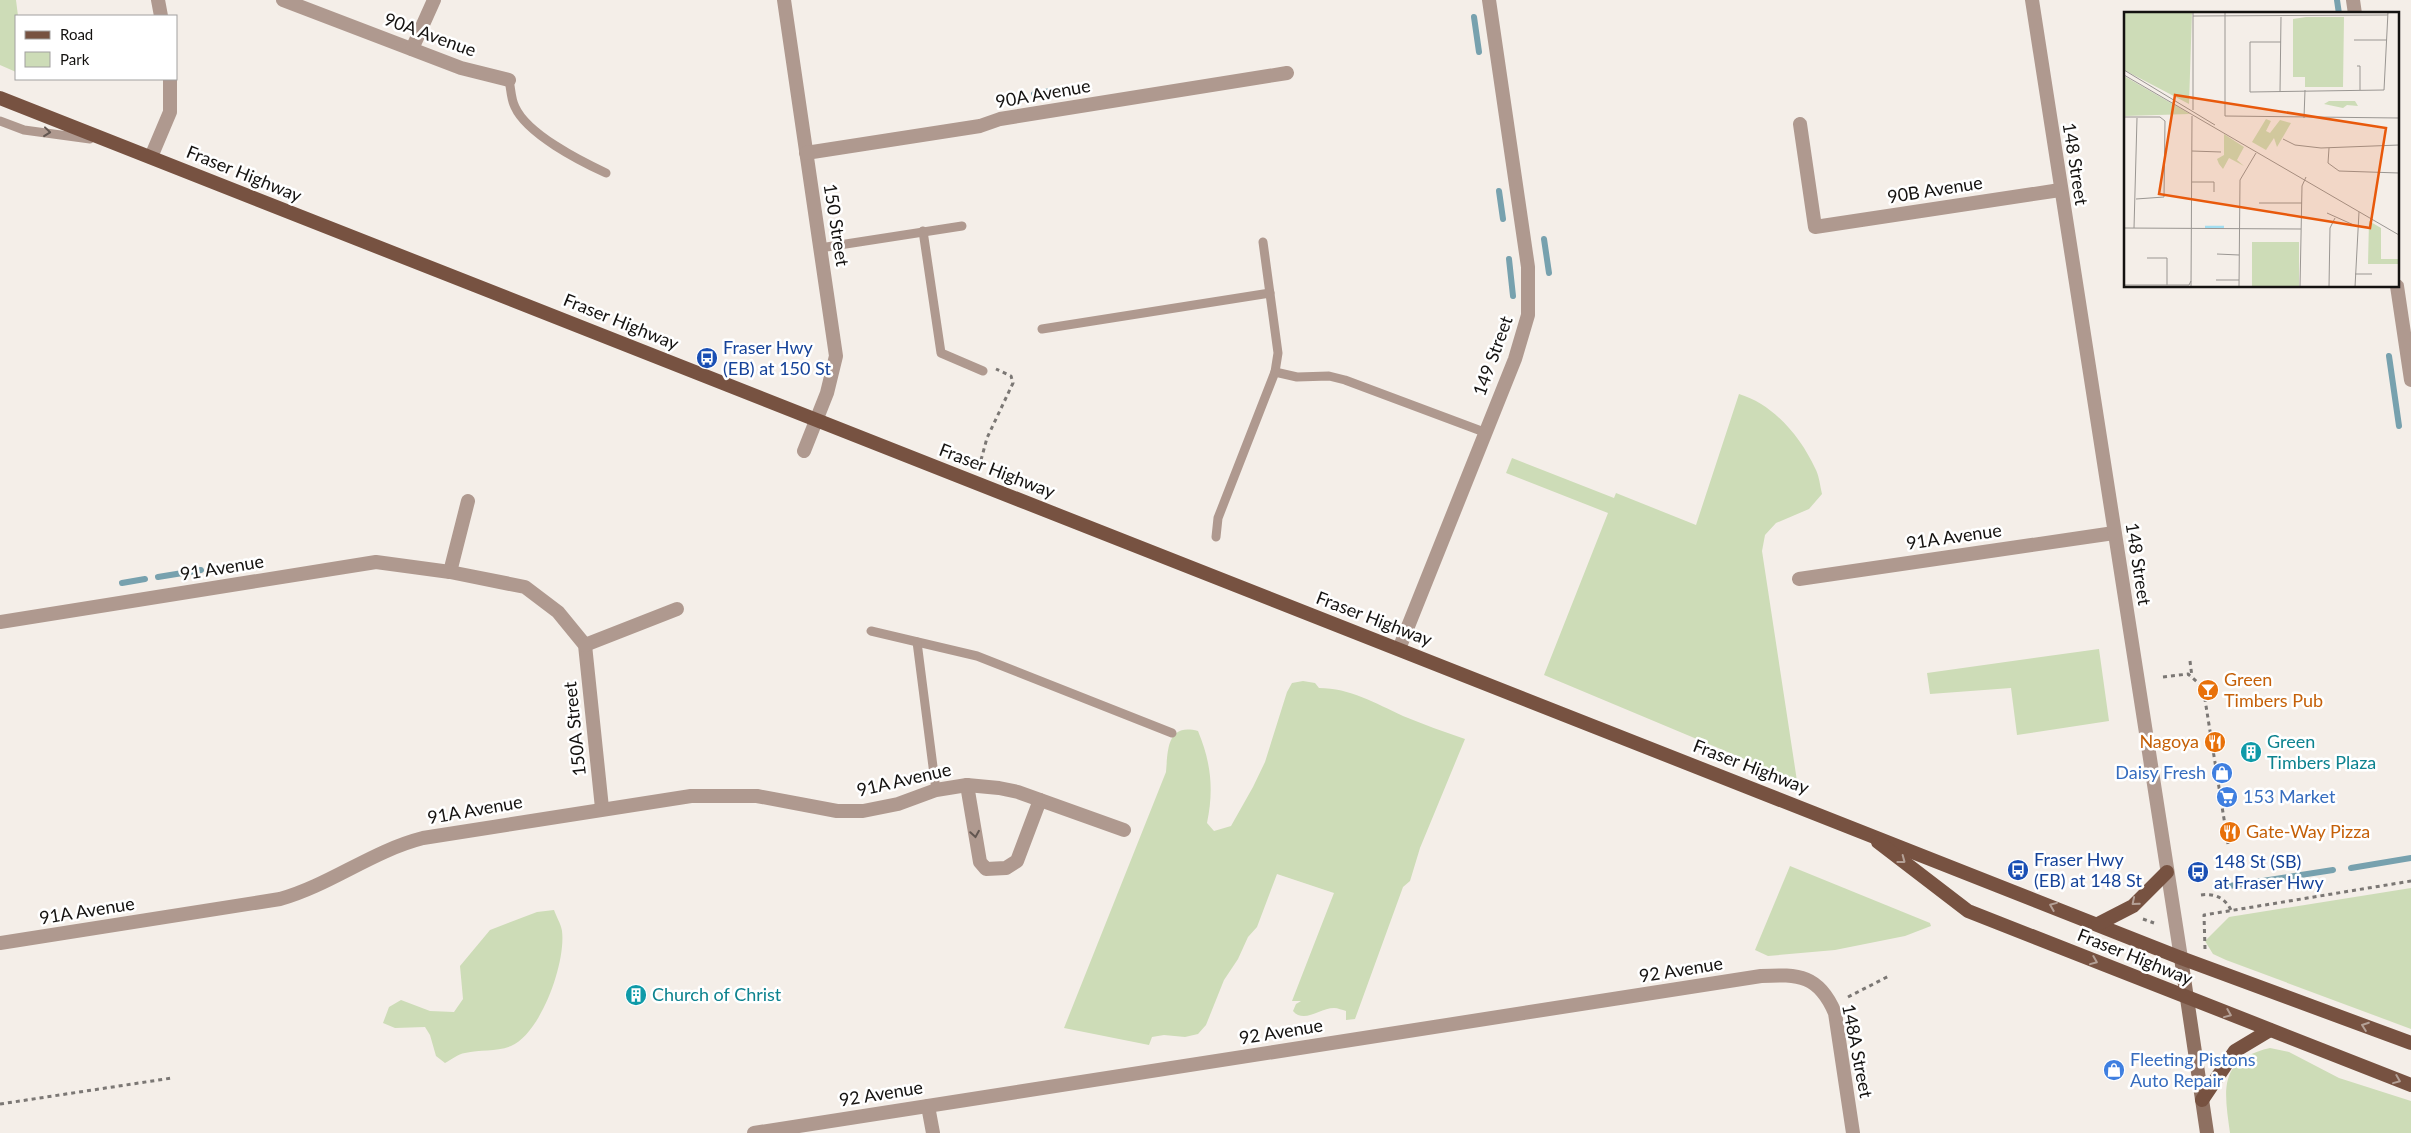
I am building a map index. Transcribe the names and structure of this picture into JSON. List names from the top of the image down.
{
  "streets": {
    "main road": ["148 Street", "Fraser Highway"],
    "street": [
      "90A Avenue",
      "90B Avenue",
      "150 Street",
      "149 Street",
      "91A Avenue",
      "91 Avenue",
      "150A Street",
      "92 Avenue",
      "148A Street"
    ]
  },
  "crossings": [
    ["90A Avenue", "150 Street"],
    ["148 Street", "Fraser Highway"],
    ["148 Street", "90B Avenue"],
    ["148 Street", "91A Avenue"],
    ["Fraser Highway", "150 Street"],
    ["Fraser Highway", "149 Street"],
    ["91A Avenue", "150A Street"],
    ["92 Avenue", "148A Street"]
  ],
  "places": {
    "bus stop": ["Fraser Hwy (EB) at 150 St", "Fraser Hwy (EB) at 148 St", "148 St (SB) at Fraser Hwy"],
    "bar": ["Green Timbers Pub"],
    "restaurant": ["Nagoya", "Gate-Way Pizza"],
    "building": ["Green Timbers Plaza", "Church of Christ"],
    "shop": ["Daisy Fresh", "Fleeting Pistons Auto Repair"],
    "supermarket": ["153 Market"]
  },
  "legend": ["Road", "Park"]
}
